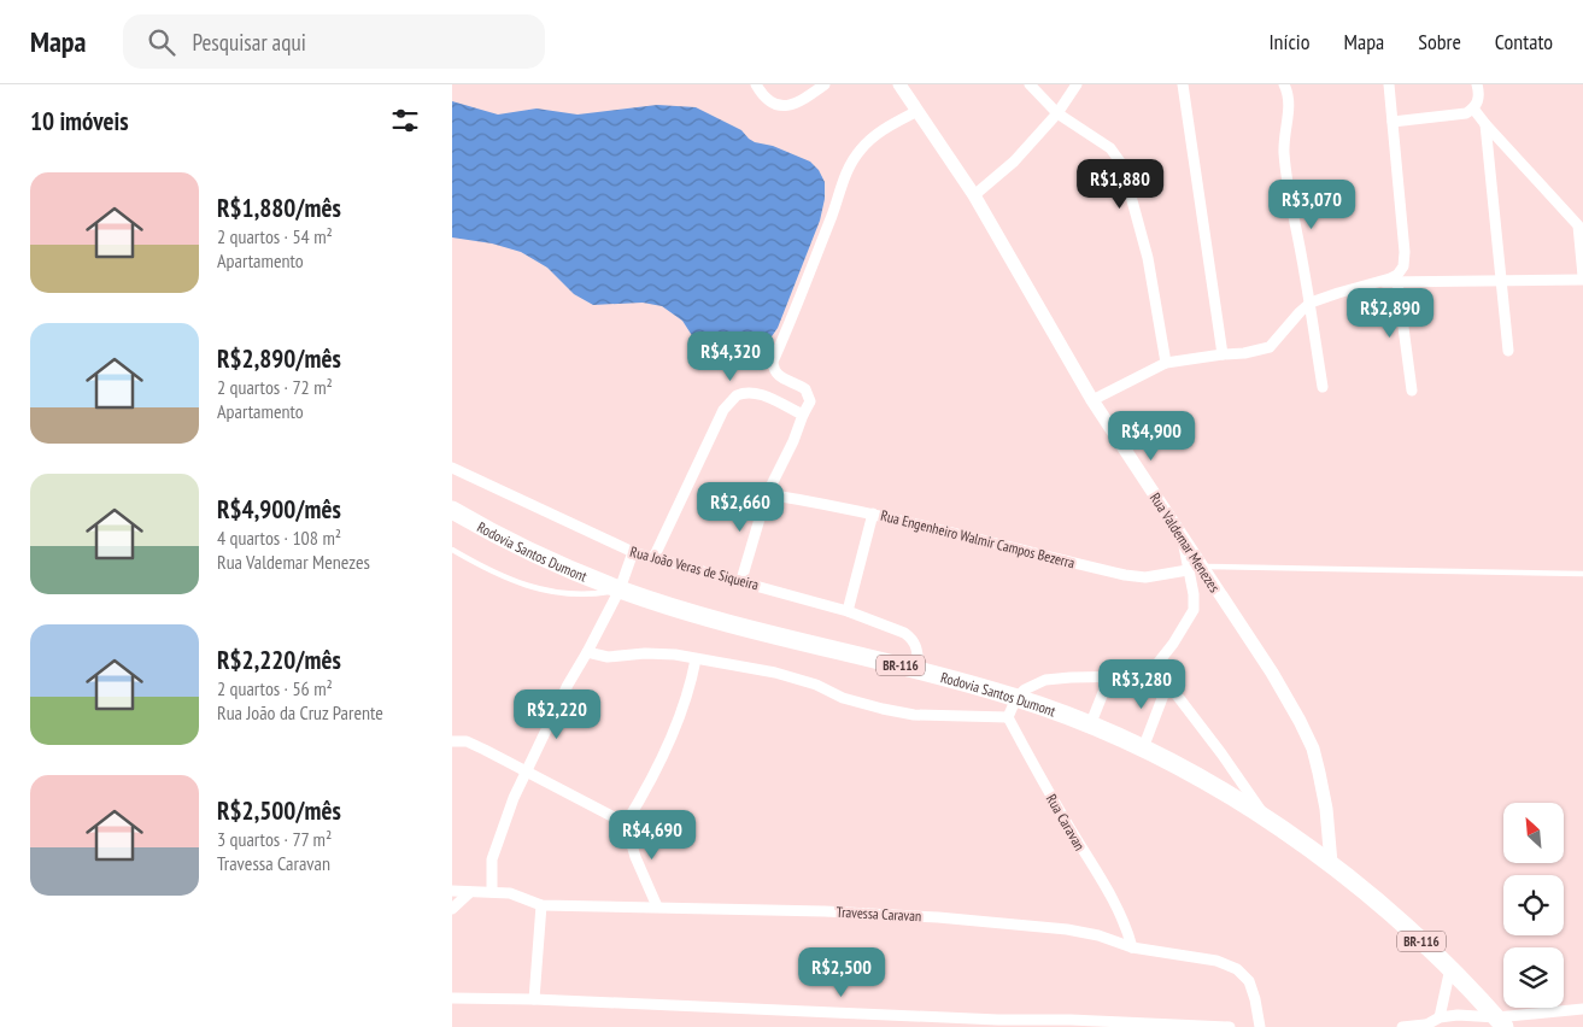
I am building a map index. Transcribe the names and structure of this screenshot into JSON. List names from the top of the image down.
{
  "streets": {
    "highway": ["Rodovia Santos Dumont", "BR-116"],
    "main road": ["Rua Valdemar Menezes"],
    "street": [
      "Rua Engenheiro Walmir Campos Bezerra",
      "Rua João Veras de Siqueira",
      "Rua Caravan",
      "Travessa Caravan"
    ]
  },
  "crossings": [
    ["Rua Engenheiro Walmir Campos Bezerra", "Rua Valdemar Menezes"],
    ["Rua Valdemar Menezes", "Rodovia Santos Dumont"],
    ["Rodovia Santos Dumont", "Rua João Veras de Siqueira"],
    ["Rua Caravan", "Travessa Caravan"]
  ],
  "north": "top left",
  "page": {
    "header": "Mapa",
    "search": "Pesquisar aqui",
    "nav": [
      "Início",
      "Mapa",
      "Sobre",
      "Contato"
    ],
    "heading": "10 imóveis",
    "list": [
      {
        "name": "R$1,880/mês",
        "note": "2 quartos · 54 m² · Apartamento"
      },
      {
        "name": "R$2,890/mês",
        "note": "2 quartos · 72 m² · Apartamento"
      },
      {
        "name": "R$4,900/mês",
        "note": "4 quartos · 108 m² · Rua Valdemar Menezes"
      },
      {
        "name": "R$2,220/mês",
        "note": "2 quartos · 56 m² · Rua João da Cruz Parente"
      },
      {
        "name": "R$2,500/mês",
        "note": "3 quartos · 77 m² · Travessa Caravan"
      }
    ],
    "price": [
      "R$1,880",
      "R$3,070",
      "R$2,890",
      "R$4,320",
      "R$4,900",
      "R$2,660",
      "R$3,280",
      "R$2,220",
      "R$4,690",
      "R$2,500"
    ]
  }
}
